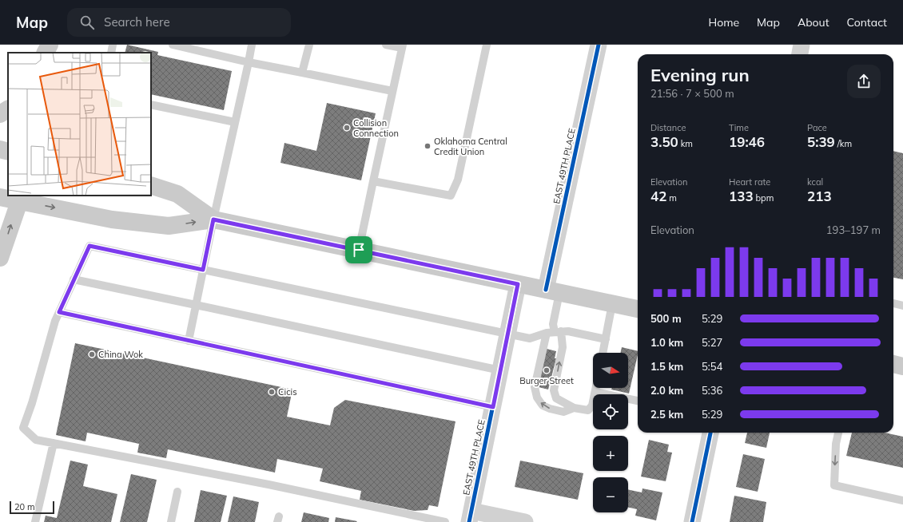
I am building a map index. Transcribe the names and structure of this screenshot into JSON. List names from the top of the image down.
{
  "streets": {
    "street": ["EAST 49TH PLACE"]
  },
  "places": [
    "Collision Connection",
    "Oklahoma Central Credit Union",
    "China Wok",
    "Burger Street",
    "Cicis"
  ],
  "scale_bar": "20 m",
  "north": "right",
  "page": {
    "header": "Map",
    "search": "Search here",
    "nav": [
      "Home",
      "Map",
      "About",
      "Contact"
    ],
    "heading": ["Evening run", "21:56 · 7 × 500 m"],
    "stats": [
      ["Distance", "3.50 km"],
      ["Time", "19:46"],
      ["Pace", "5:39 /km"],
      ["Elevation", "42 m"],
      ["Heart rate", "133 bpm"],
      ["kcal", "213"]
    ],
    "chart": ["Elevation", "193–197 m"],
    "list": [
      {
        "name": "500 m",
        "note": "5:29"
      },
      {
        "name": "1.0 km",
        "note": "5:27"
      },
      {
        "name": "1.5 km",
        "note": "5:54"
      },
      {
        "name": "2.0 km",
        "note": "5:36"
      },
      {
        "name": "2.5 km",
        "note": "5:29"
      }
    ],
    "map_buttons": ["+", "−"],
    "scale": "20 m"
  }
}
